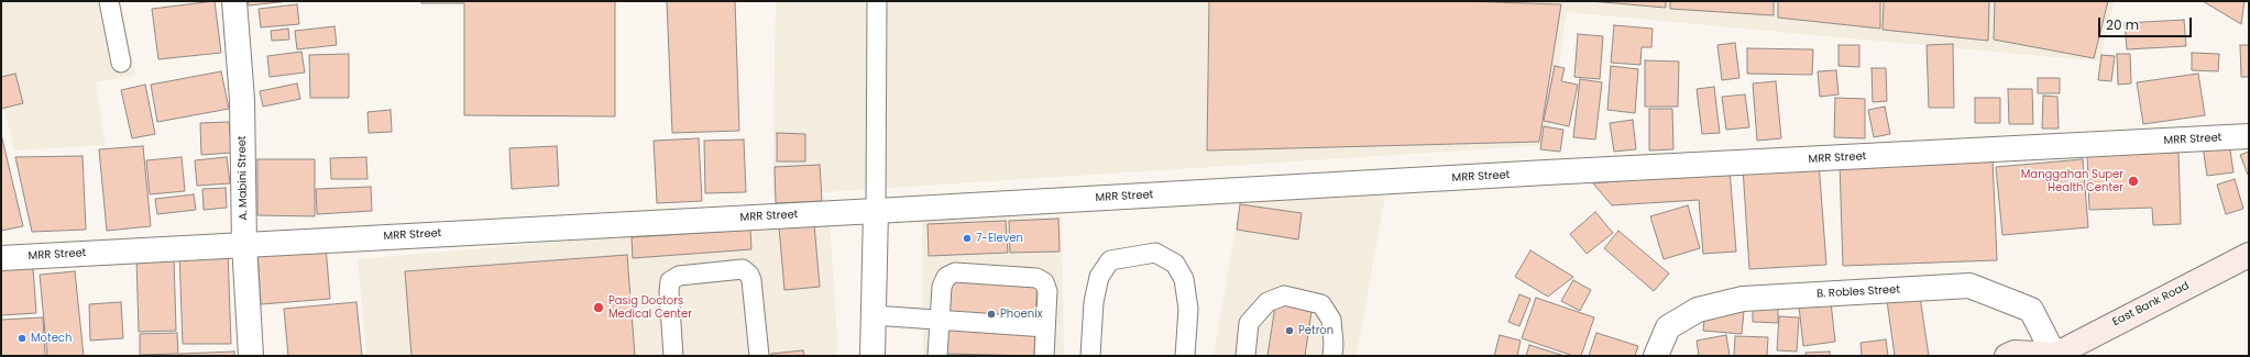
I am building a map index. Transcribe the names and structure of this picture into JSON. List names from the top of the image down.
{
  "streets": {
    "main road": ["East Bank Road"],
    "street": ["MRR Street", "A. Mabini Street", "B. Robles Street"]
  },
  "crossings": [
    ["MRR Street", "A. Mabini Street"],
    ["B. Robles Street", "East Bank Road"]
  ],
  "places": [
    "Manggahan Super Health Center",
    "7-Eleven",
    "Pasig Doctors Medical Center",
    "Phoenix",
    "Petron",
    "Motech"
  ],
  "scale_bar": "20 m"
}
